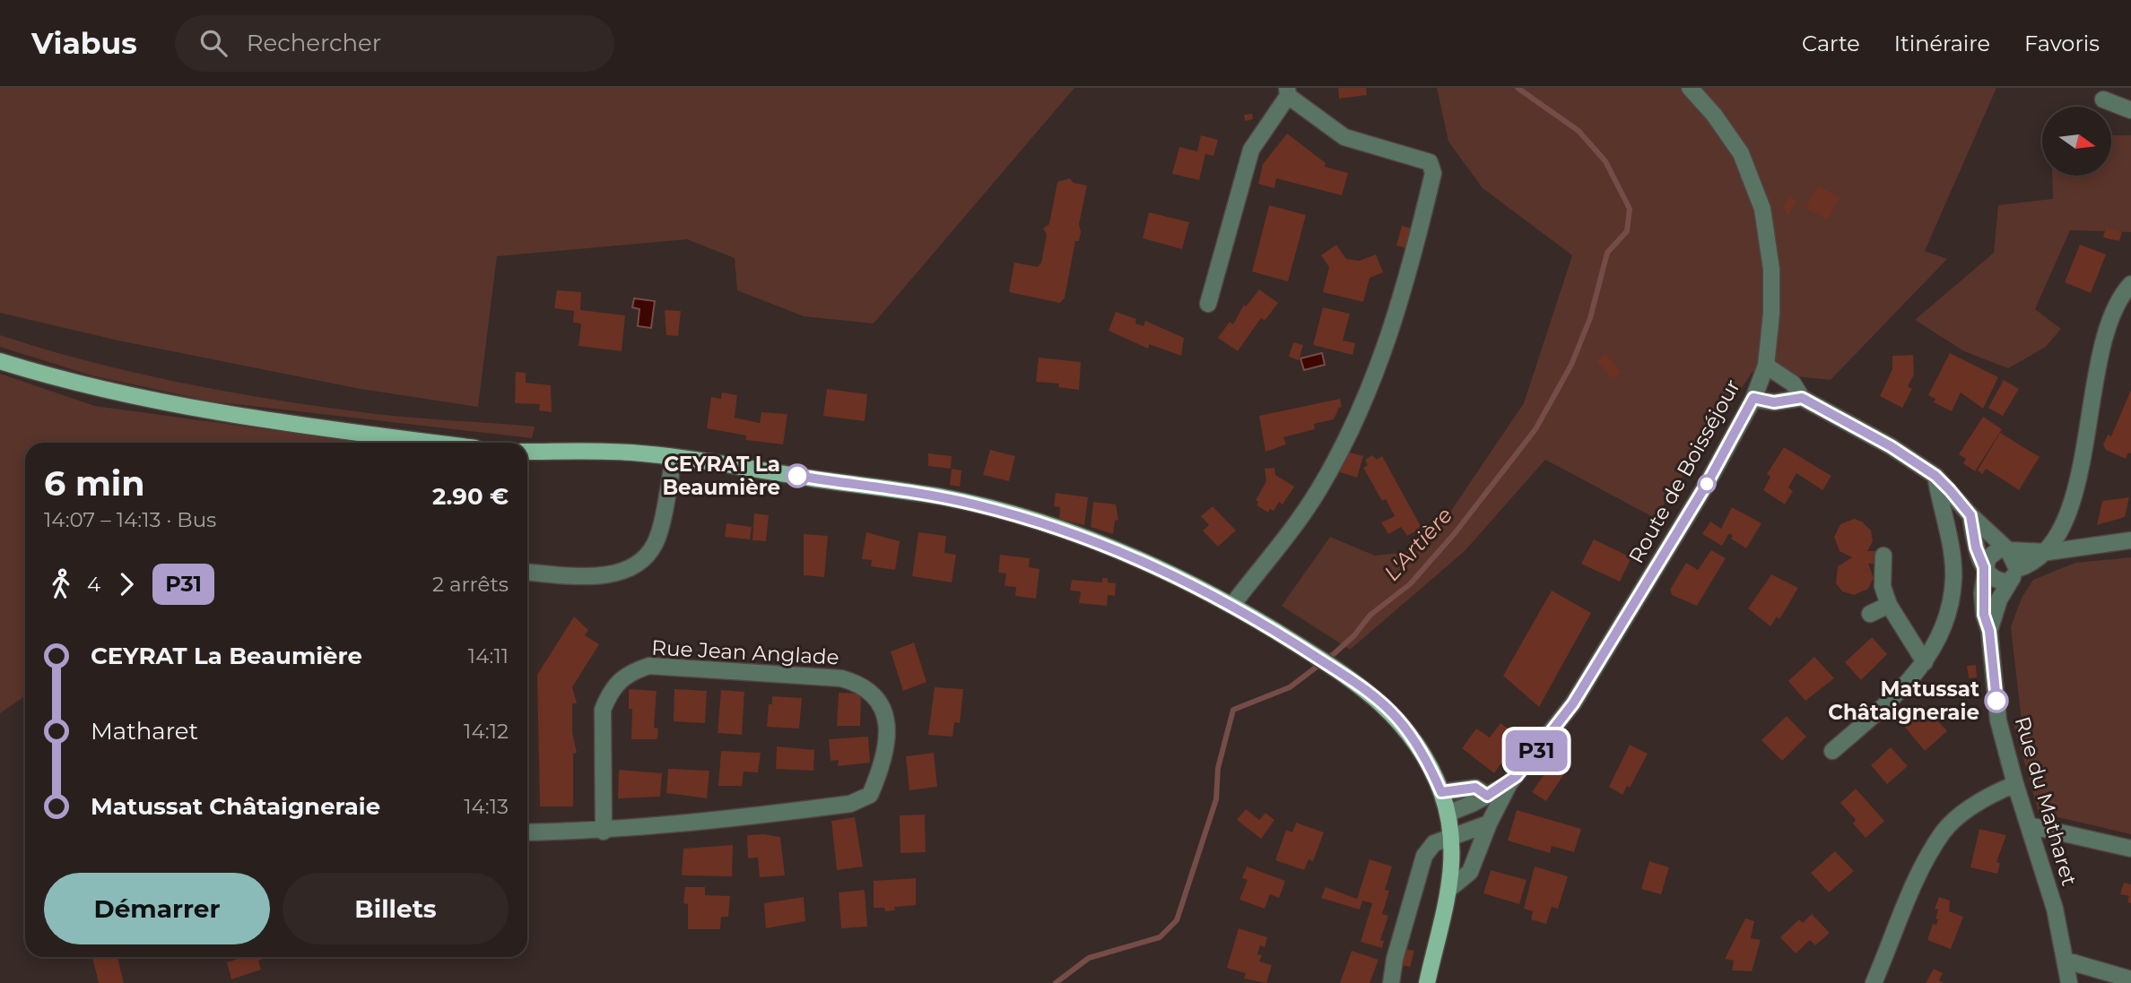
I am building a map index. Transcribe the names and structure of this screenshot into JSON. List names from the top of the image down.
{
  "streets": {
    "street": ["Route de Boisséjour", "Rue Jean Anglade", "Rue du Matharet"]
  },
  "water": ["L'Artière"],
  "places": ["CEYRAT La Beaumière", "Matussat Châtaigneraie"],
  "lines": ["bus line P31"],
  "north": "right",
  "page": {
    "header": "Viabus",
    "search": "Rechercher",
    "nav": ["Carte", "Itinéraire", "Favoris"],
    "on_map": "P31",
    "heading": ["6 min", "14:07 – 14:13 · Bus", "2.90 €"],
    "legs": ["4", "P31", "2 arrêts"],
    "list": [
      {
        "name": "CEYRAT La Beaumière",
        "value": "14:11"
      },
      {
        "name": "Matharet",
        "value": "14:12"
      },
      {
        "name": "Matussat Châtaigneraie",
        "value": "14:13"
      }
    ],
    "buttons": ["Démarrer", "Billets"]
  }
}
